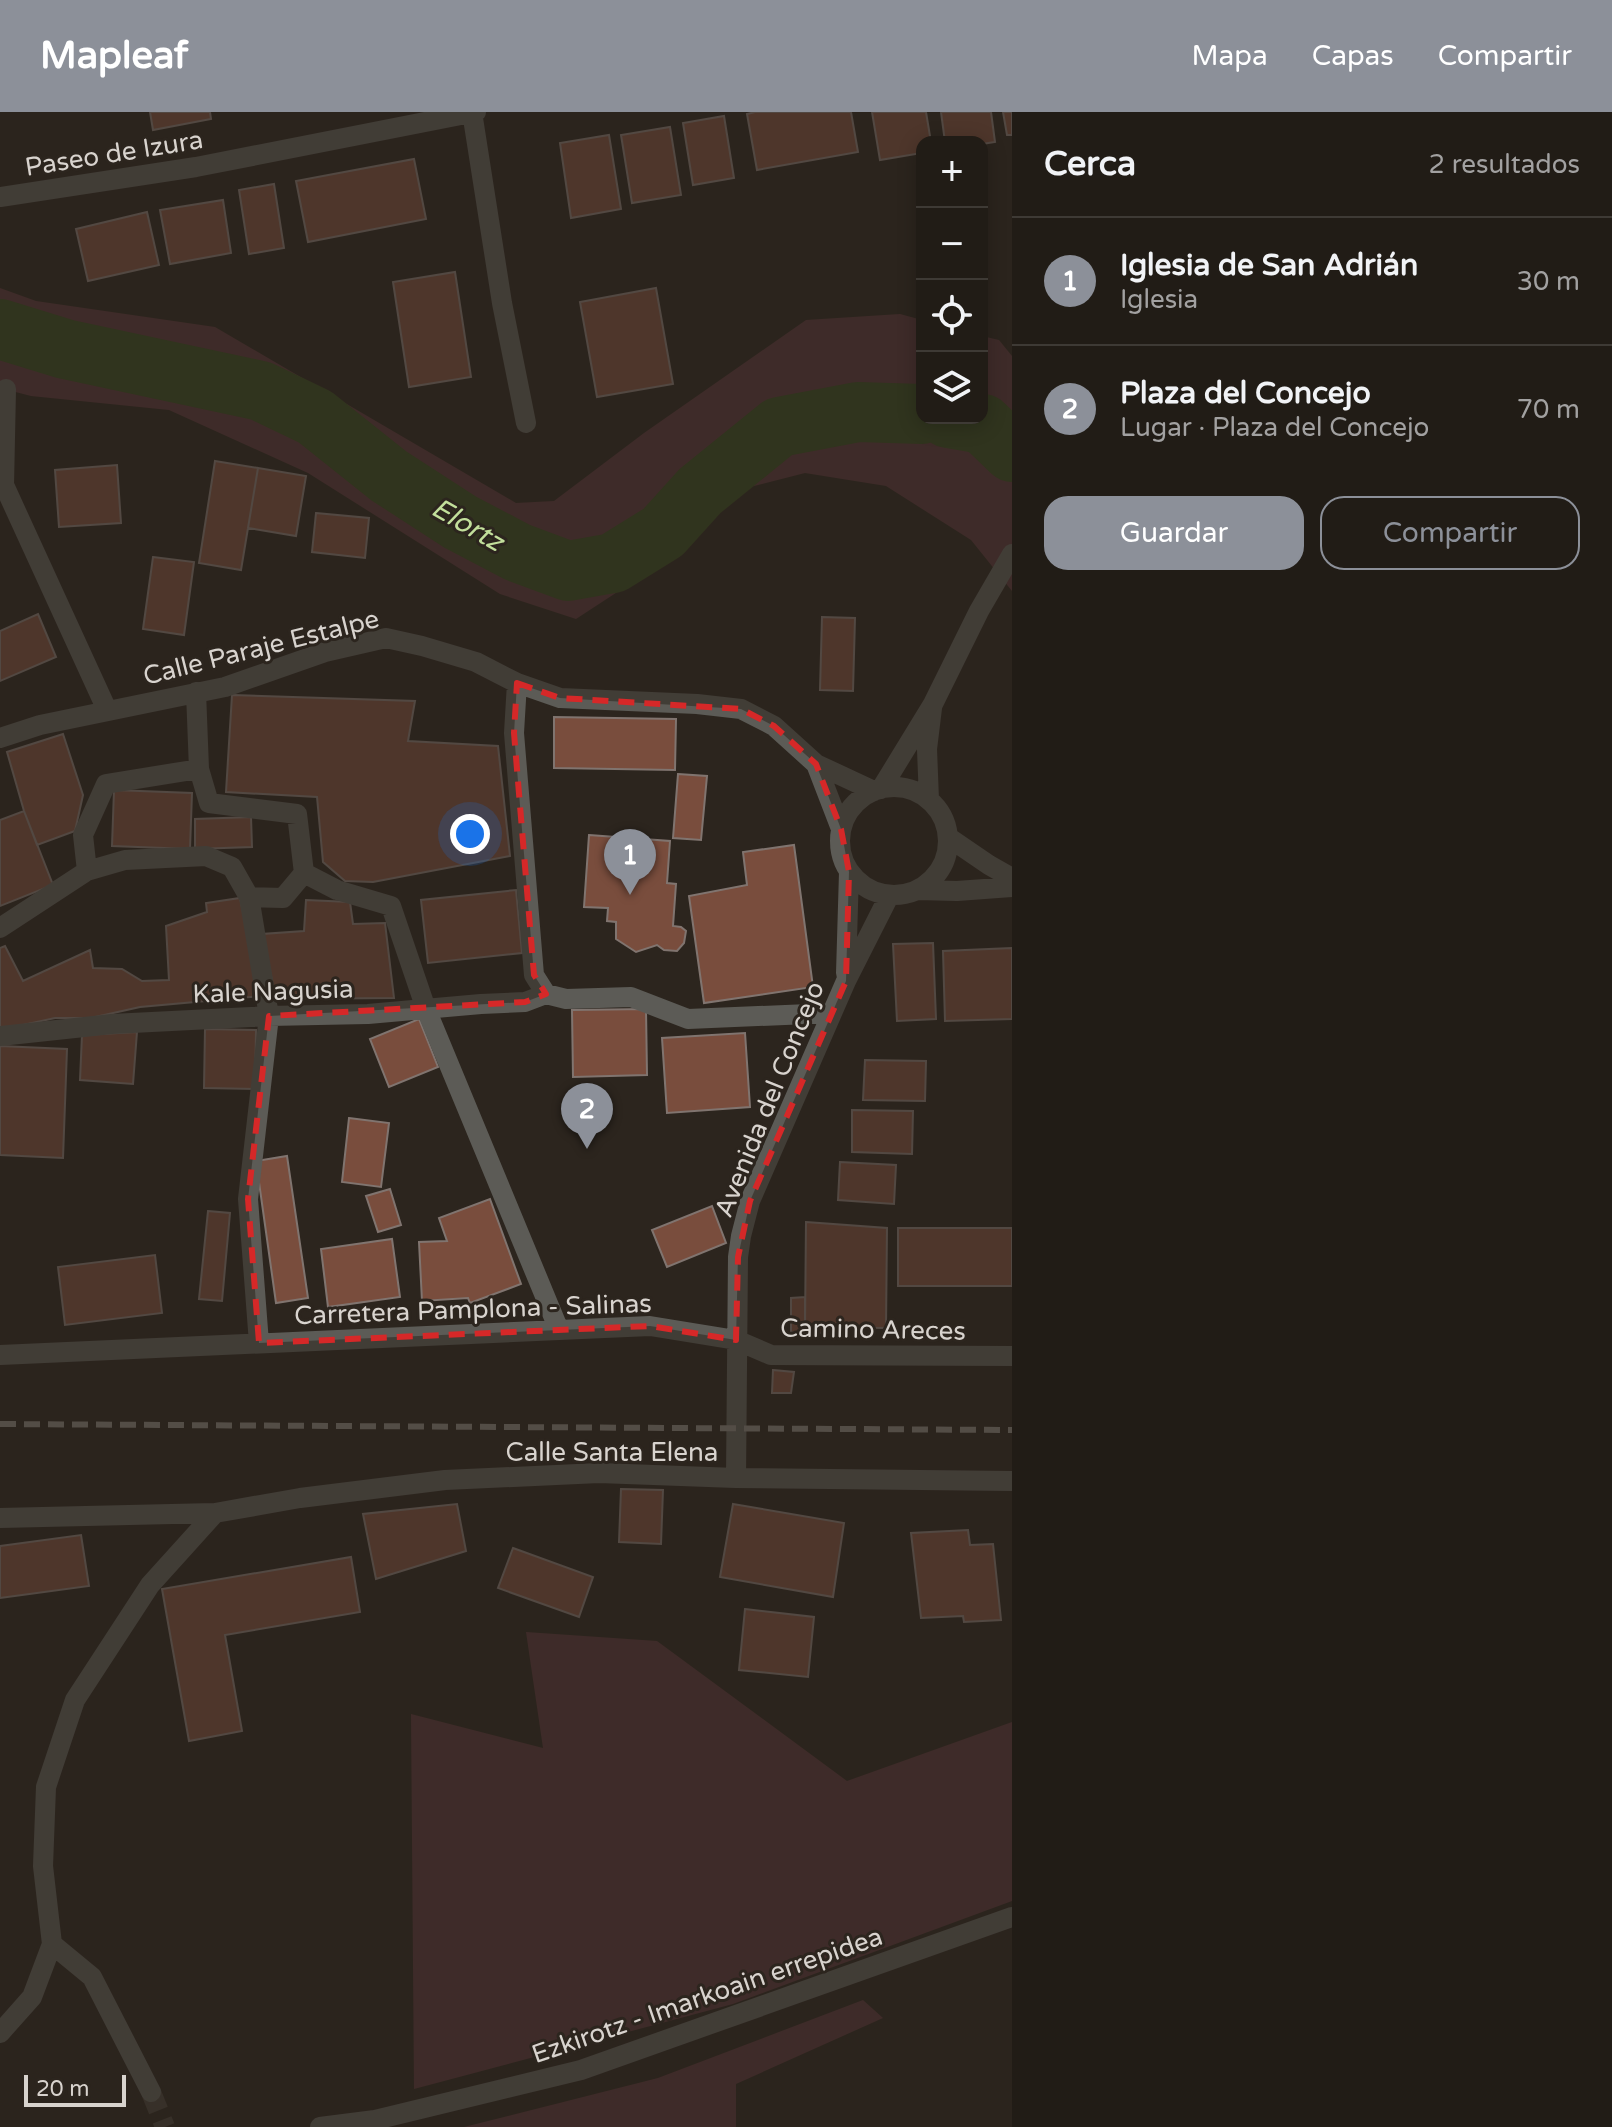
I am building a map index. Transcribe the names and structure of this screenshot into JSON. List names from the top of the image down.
{
  "streets": {
    "street": [
      "Paseo de Izura",
      "Calle Paraje Estalpe",
      "Kale Nagusia",
      "Avenida del Concejo",
      "Carretera Pamplona - Salinas",
      "Camino Areces",
      "Calle Santa Elena",
      "Ezkirotz - Imarkoain errepidea"
    ]
  },
  "crossings": [
    ["Kale Nagusia", "Avenida del Concejo"],
    ["Kale Nagusia", "Carretera Pamplona - Salinas"],
    ["Avenida del Concejo", "Carretera Pamplona - Salinas"],
    ["Avenida del Concejo", "Camino Areces"],
    ["Avenida del Concejo", "Calle Santa Elena"],
    ["Carretera Pamplona - Salinas", "Camino Areces"]
  ],
  "water": ["Elortz"],
  "scale_bar": "20 m",
  "page": {
    "header": "Mapleaf",
    "nav": ["Mapa", "Capas", "Compartir"],
    "heading": ["Cerca", "2 resultados"],
    "map_buttons": ["+", "−"],
    "list": [
      {
        "mark": "1",
        "name": "Iglesia de San Adrián",
        "note": "Iglesia",
        "value": "30 m"
      },
      {
        "mark": "2",
        "name": "Plaza del Concejo",
        "note": "Lugar · Plaza del Concejo",
        "value": "70 m"
      }
    ],
    "buttons": ["Guardar", "Compartir"],
    "pins": ["1", "2"],
    "scale": "20 m"
  }
}
